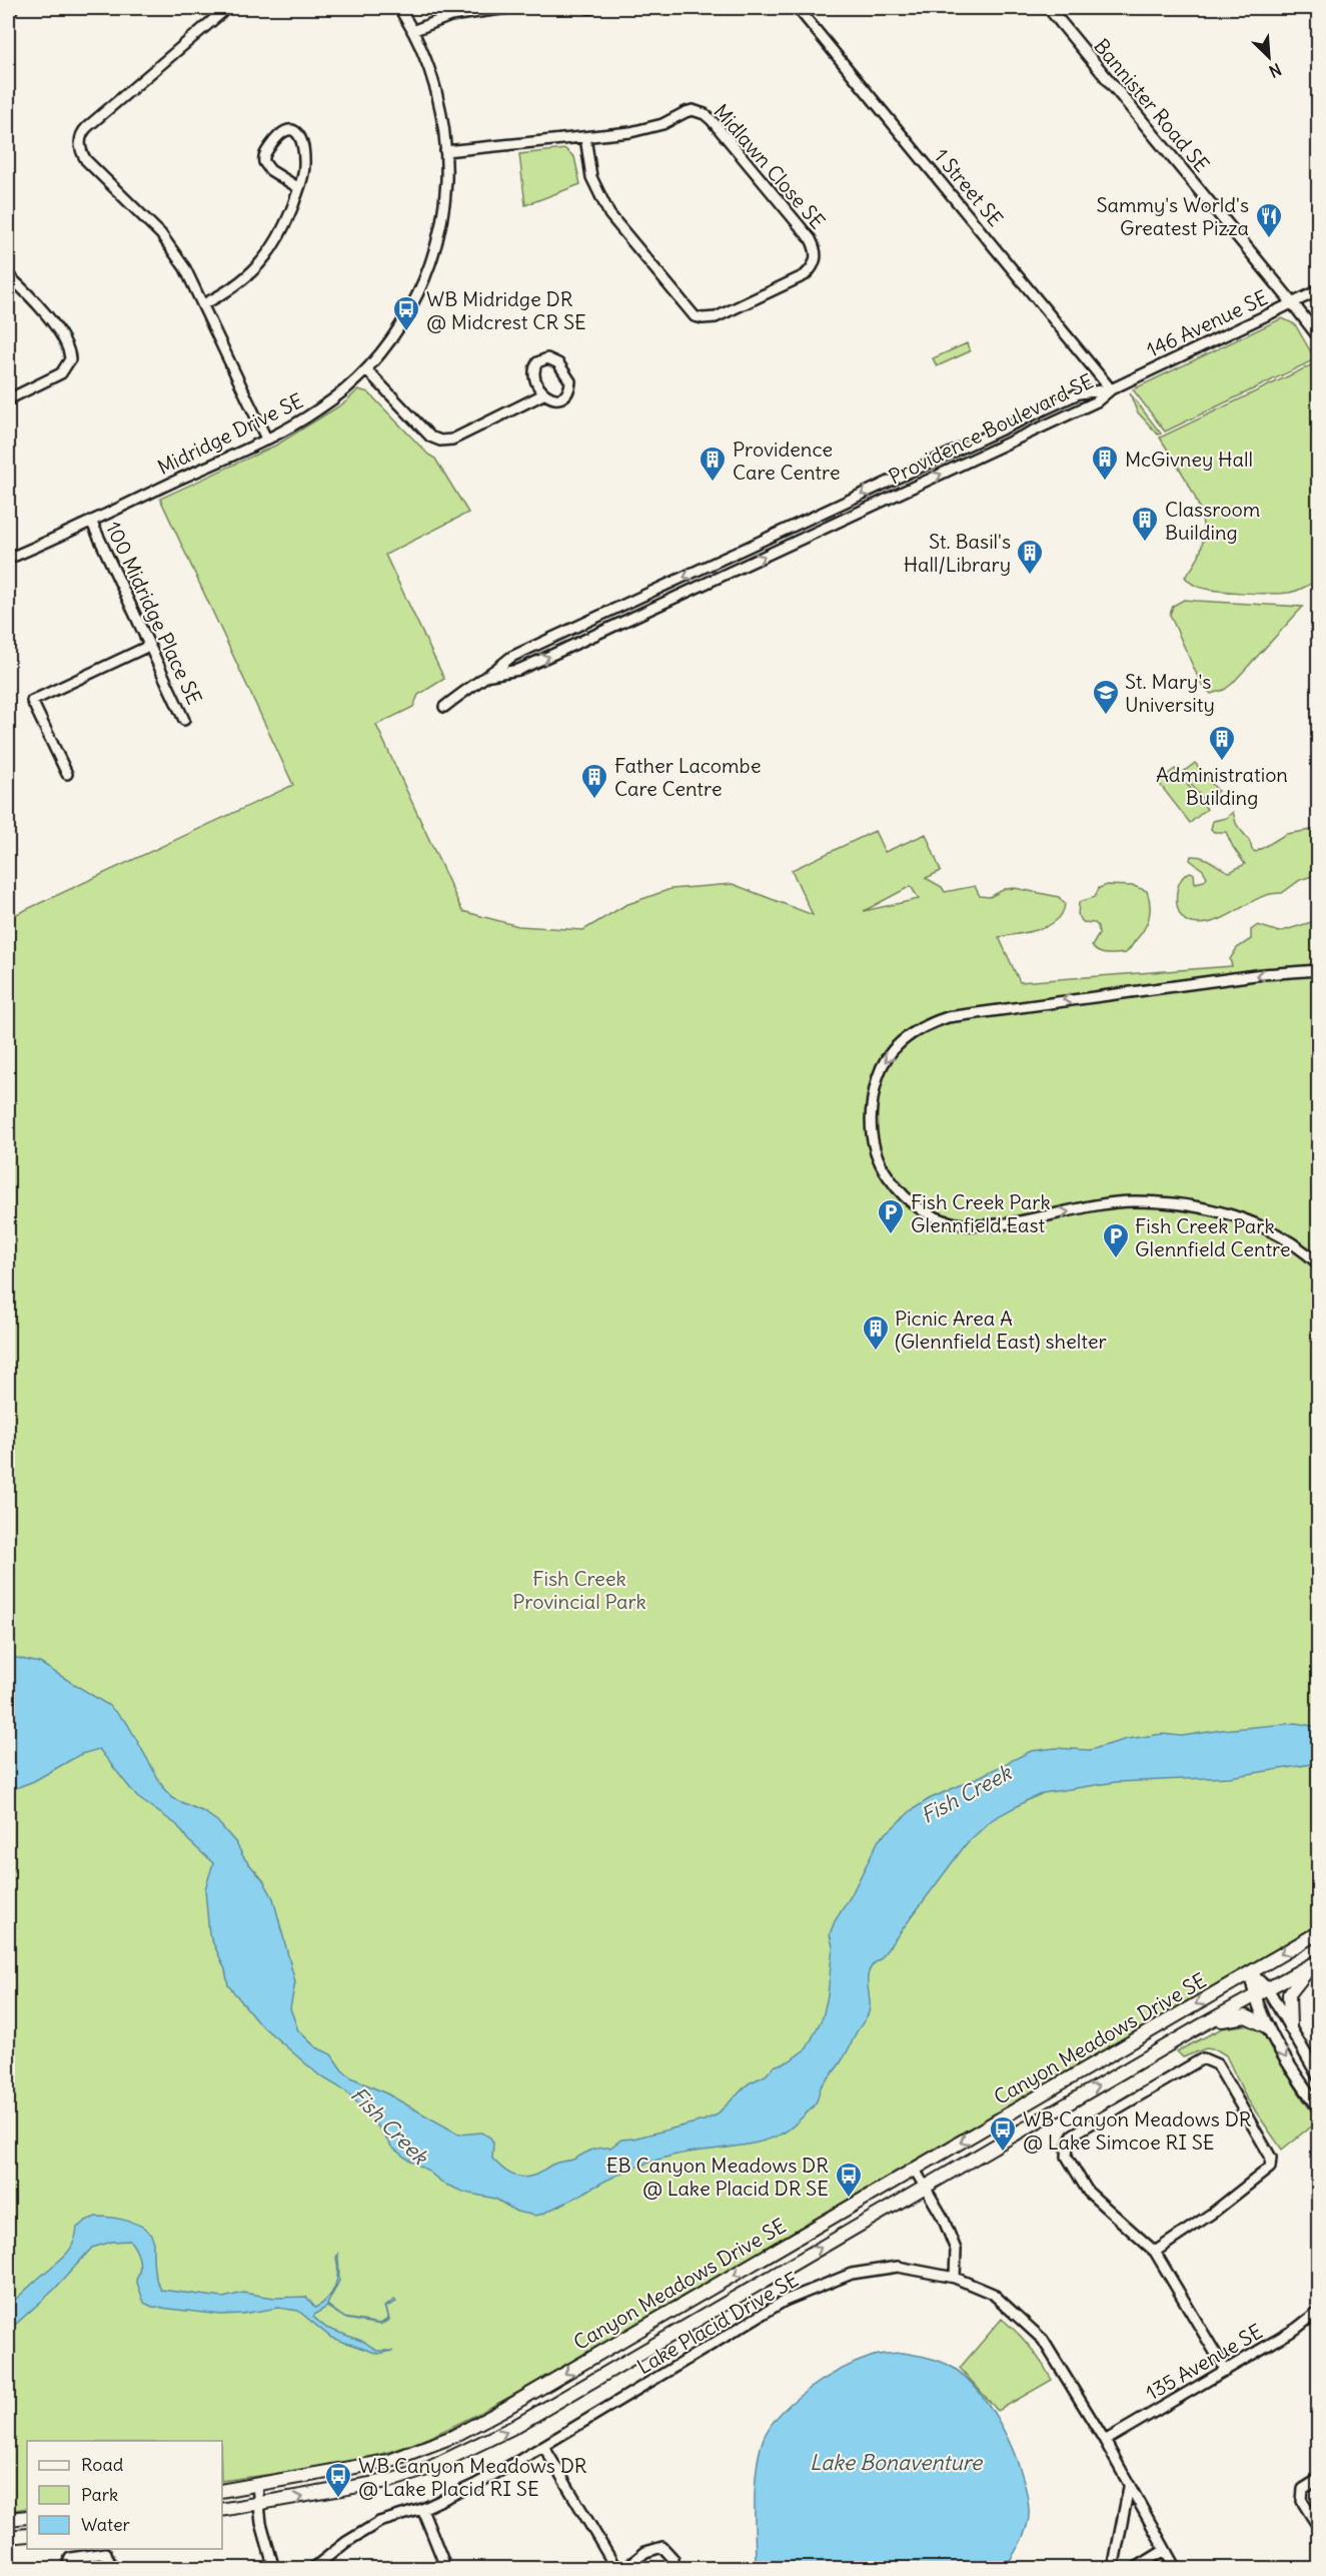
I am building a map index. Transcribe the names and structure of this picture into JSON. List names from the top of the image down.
{
  "streets": {
    "main road": ["Canyon Meadows Drive SE"],
    "street": [
      "Bannister Road SE",
      "Midlawn Close SE",
      "1 Street SE",
      "146 Avenue SE",
      "Providence Boulevard SE",
      "Midridge Drive SE",
      "100 Midridge Place SE",
      "Lake Placid Drive SE",
      "135 Avenue SE"
    ]
  },
  "crossings": [
    ["Bannister Road SE", "146 Avenue SE"],
    ["Midlawn Close SE", "Midridge Drive SE"],
    ["1 Street SE", "146 Avenue SE"],
    ["1 Street SE", "Providence Boulevard SE"],
    ["146 Avenue SE", "Providence Boulevard SE"],
    ["Midridge Drive SE", "100 Midridge Place SE"],
    ["Lake Placid Drive SE", "135 Avenue SE"]
  ],
  "water": ["Fish Creek", "Lake Bonaventure"],
  "parks": ["Fish Creek Provincial Park"],
  "places": {
    "restaurant": ["Sammy's World's Greatest Pizza"],
    "bus stop": [
      "WB Midridge DR @ Midcrest CR SE",
      "WB Canyon Meadows DR @ Lake Simcoe RI SE",
      "EB Canyon Meadows DR @ Lake Placid DR SE",
      "WB Canyon Meadows DR @ Lake Placid RI SE"
    ],
    "building": [
      "McGivney Hall",
      "Providence Care Centre",
      "Classroom Building",
      "St. Basil's Hall/Library",
      "Administration Building",
      "Father Lacombe Care Centre",
      "Picnic Area A (Glennfield East) shelter"
    ],
    "school or university": ["St. Mary's University"],
    "parking": ["Fish Creek Park Glennfield East", "Fish Creek Park Glennfield Centre"]
  },
  "legend": ["Road", "Park", "Water"],
  "north": "bottom right"
}
